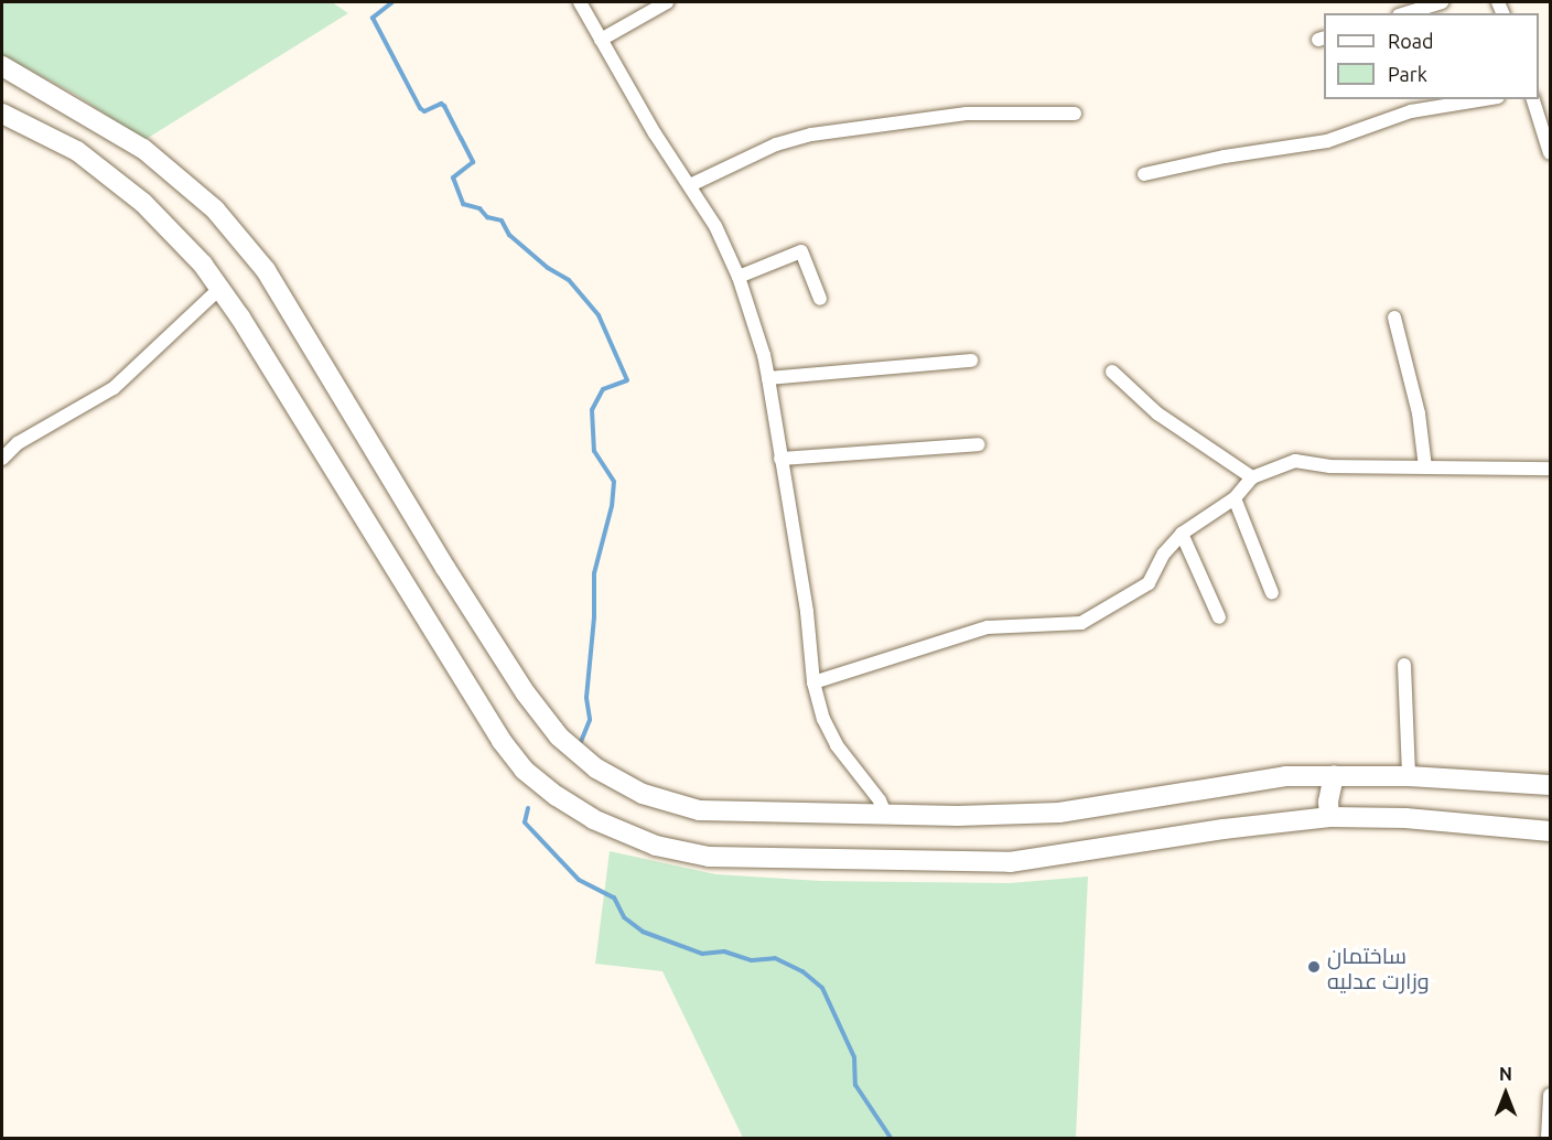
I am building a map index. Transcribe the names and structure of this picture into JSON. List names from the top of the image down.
{
  "places": ["ساختمان وزارت عدلیه"],
  "legend": ["Road", "Park"],
  "north": "top"
}
